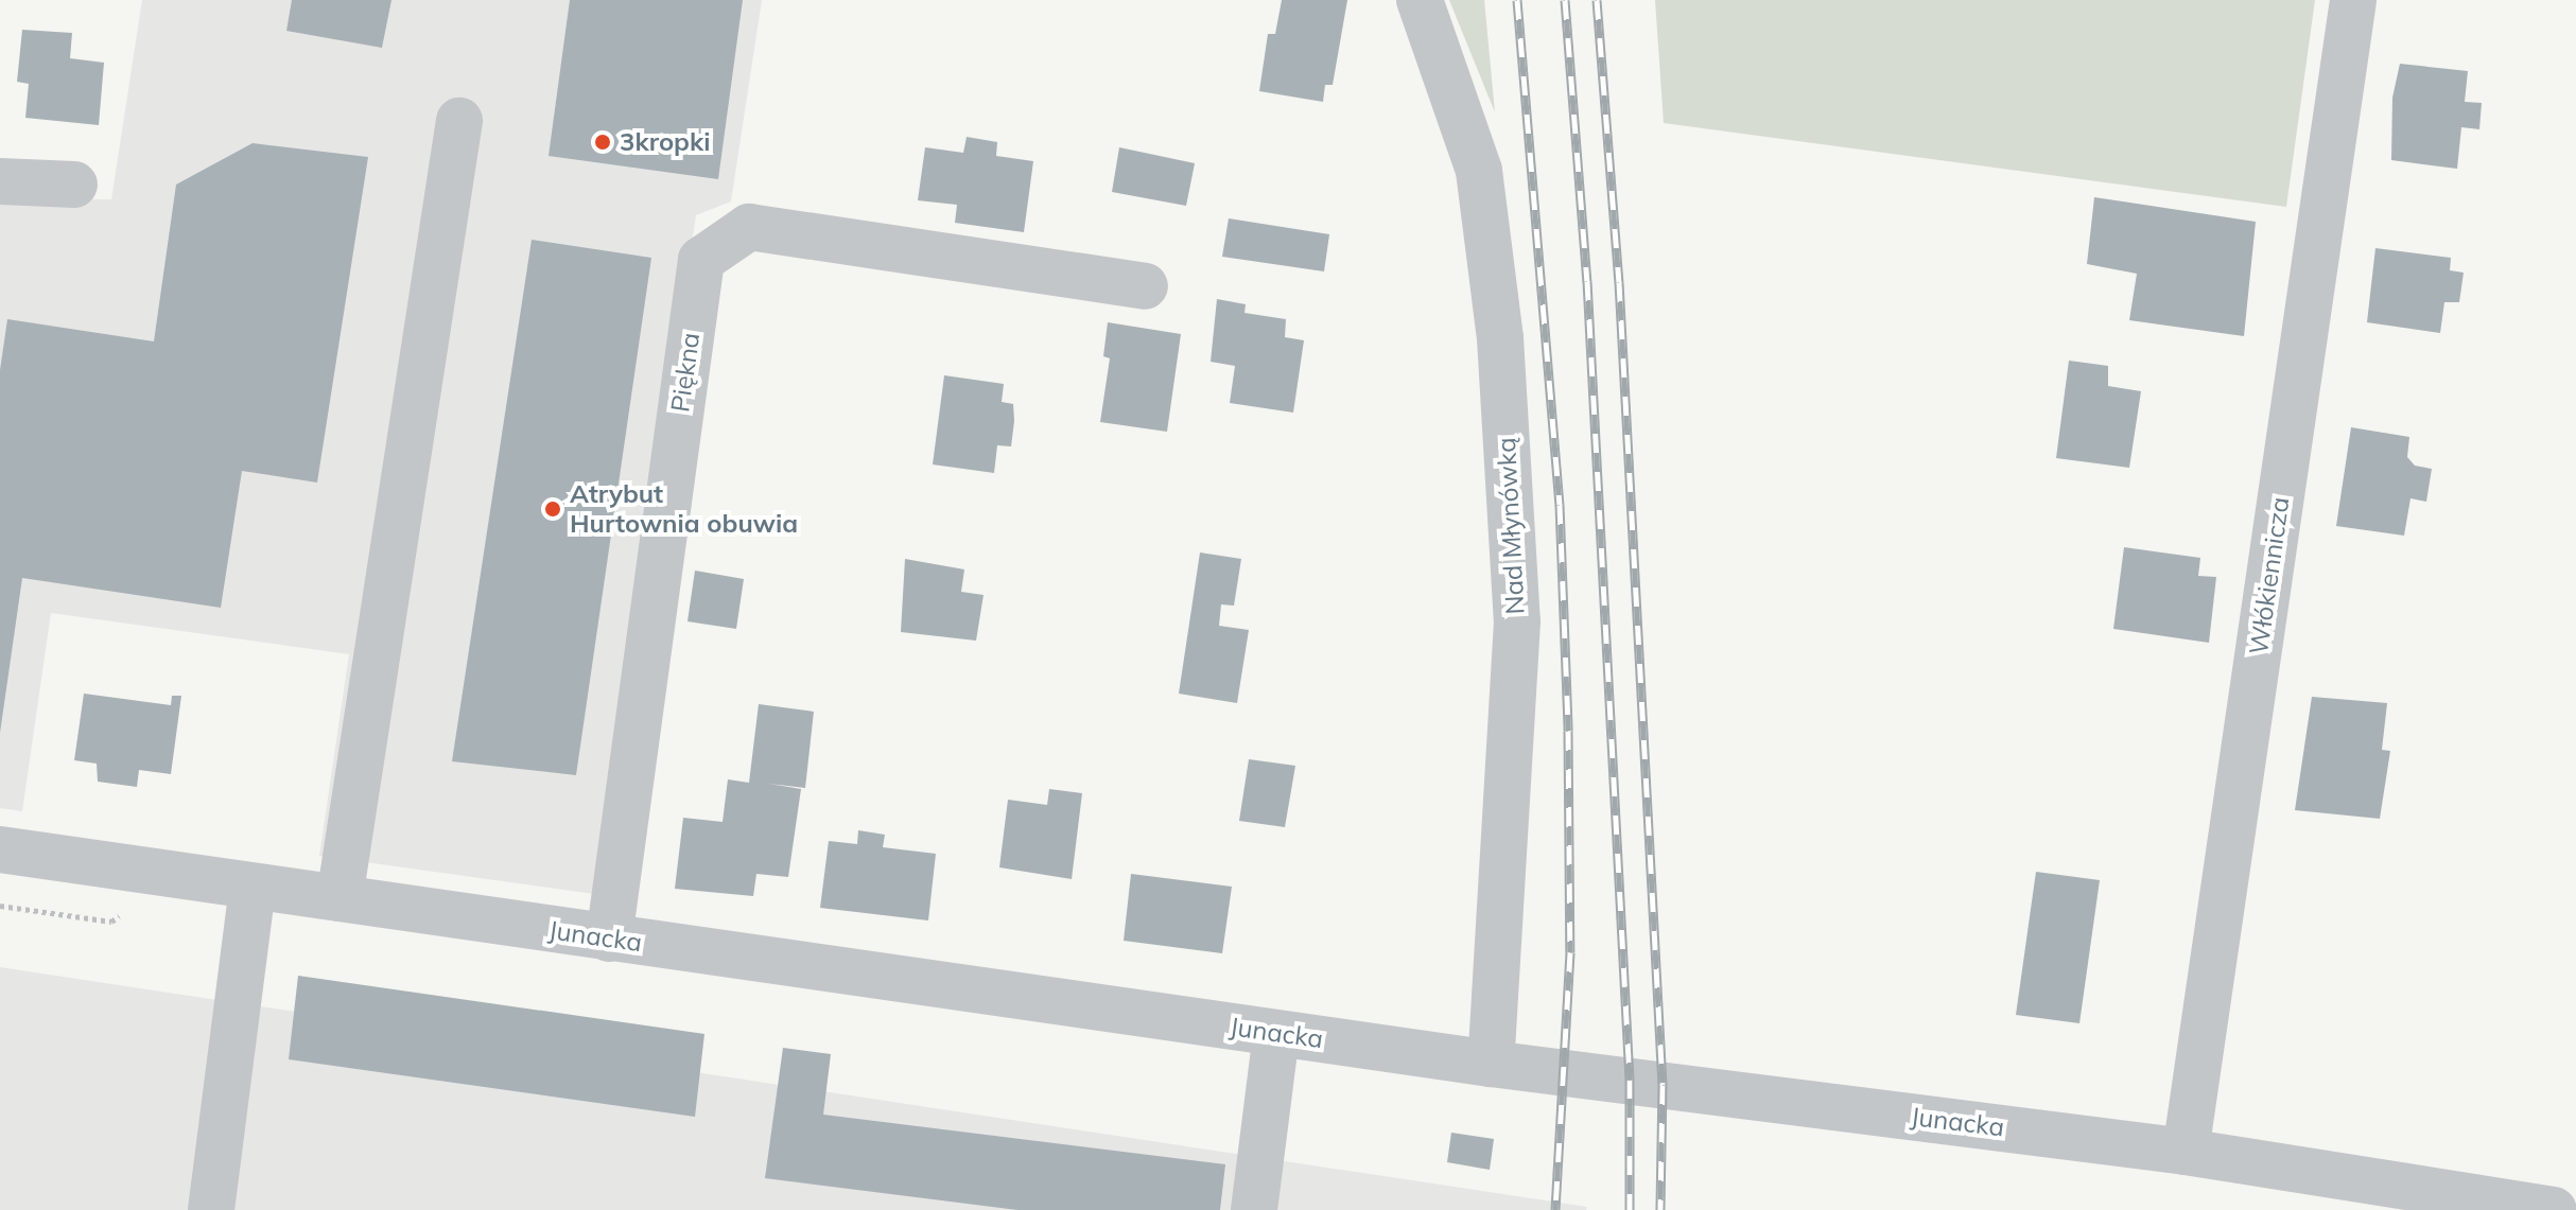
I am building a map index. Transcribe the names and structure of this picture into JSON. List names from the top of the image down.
{
  "streets": {
    "street": [
      "Piękna",
      "Nad Młynówką",
      "Włókiennicza",
      "Junacka"
    ]
  },
  "crossings": [
    ["Piękna", "Junacka"],
    ["Nad Młynówką", "Junacka"],
    ["Włókiennicza", "Junacka"]
  ],
  "places": ["3kropki", "Atrybut Hurtownia obuwia"]
}
